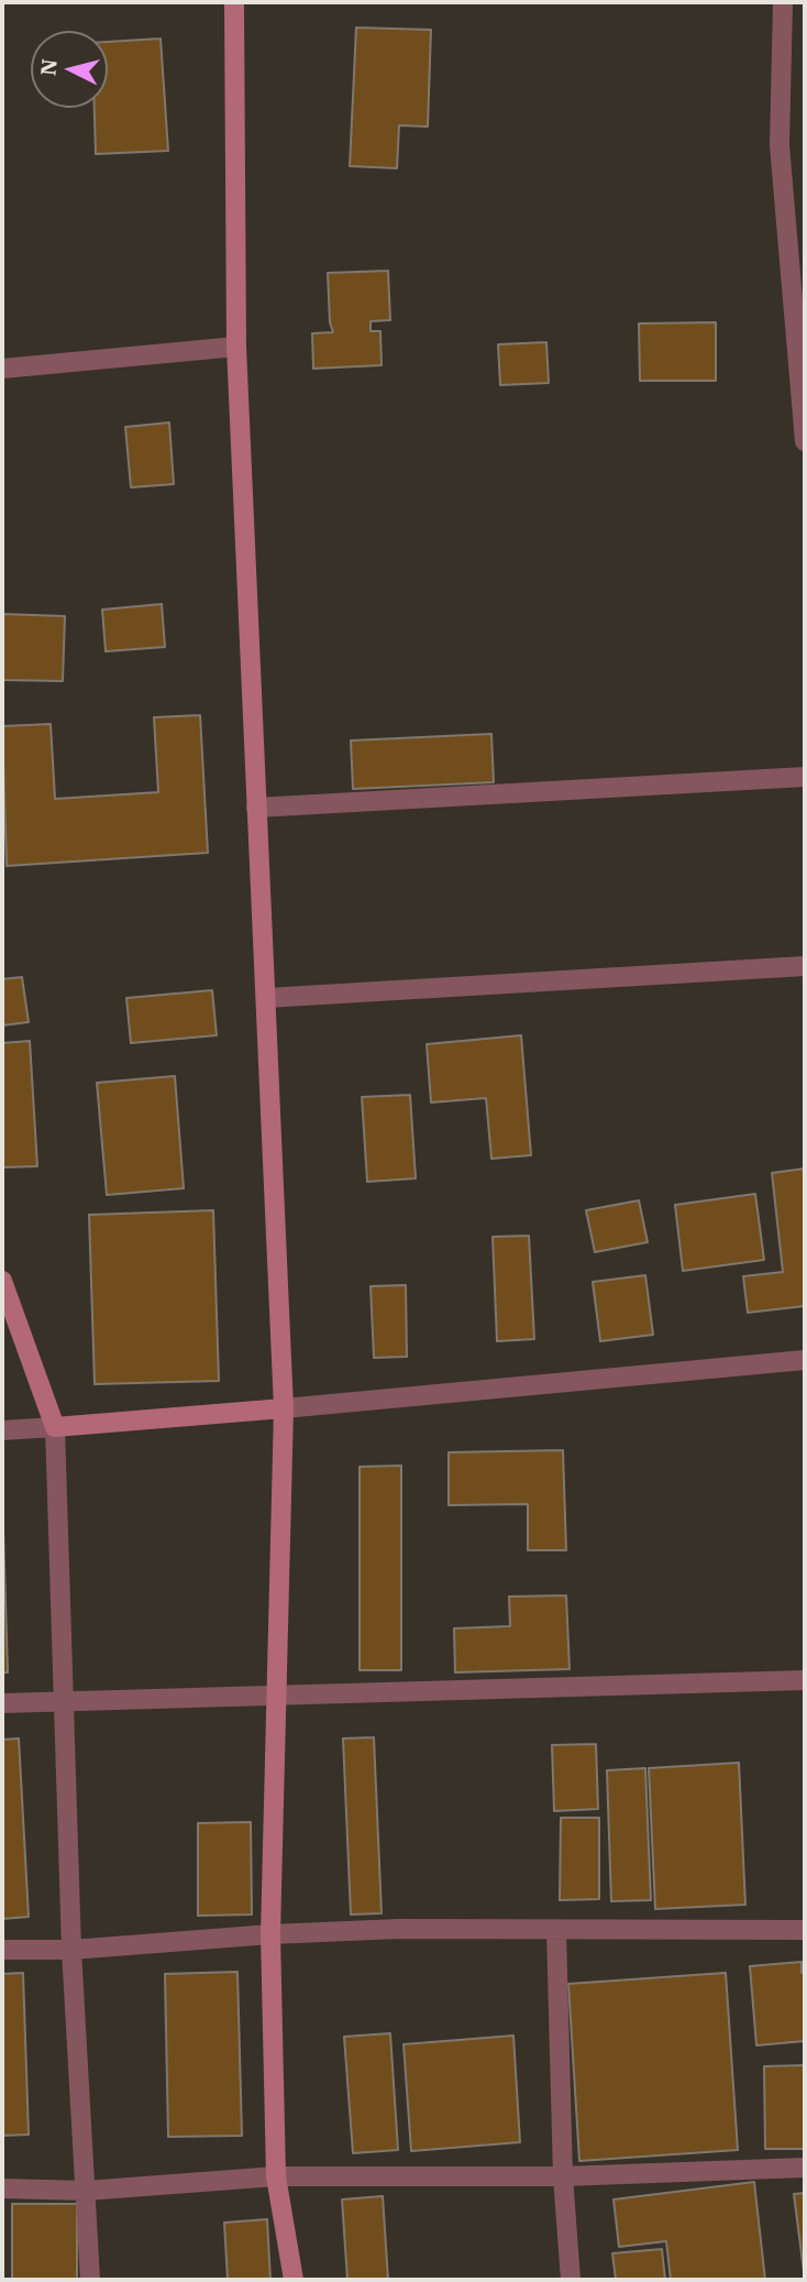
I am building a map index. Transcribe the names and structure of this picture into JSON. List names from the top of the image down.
{
  "north": "left"
}
